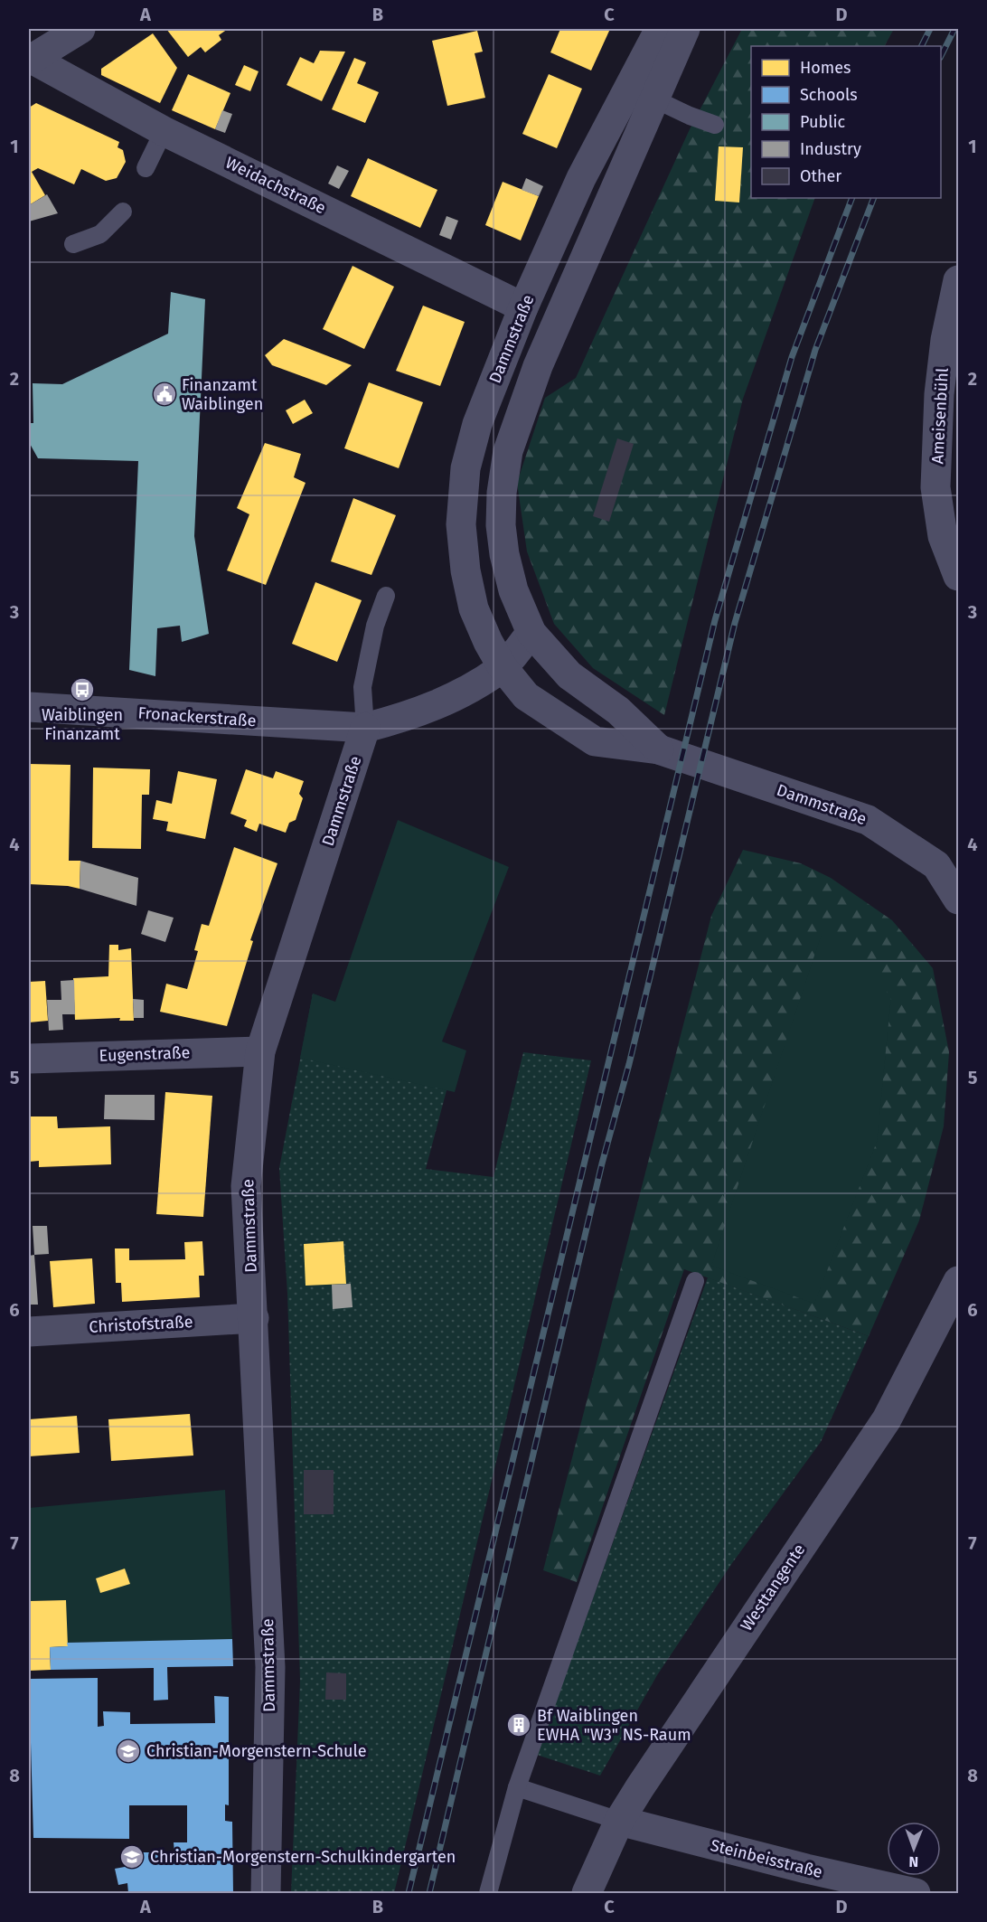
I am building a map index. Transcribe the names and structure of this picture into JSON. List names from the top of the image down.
{
  "streets": {
    "street": [
      "Weidachstraße",
      "Dammstraße",
      "Ameisenbühl",
      "Fronackerstraße",
      "Eugenstraße",
      "Christofstraße",
      "Westtangente",
      "Steinbeisstraße"
    ]
  },
  "crossings": [
    ["Weidachstraße", "Dammstraße"],
    ["Dammstraße", "Fronackerstraße"],
    ["Dammstraße", "Eugenstraße"],
    ["Dammstraße", "Christofstraße"],
    ["Westtangente", "Steinbeisstraße"]
  ],
  "places": {
    "public building": ["Finanzamt Waiblingen"],
    "bus stop": ["Waiblingen Finanzamt"],
    "building": ["Bf Waiblingen EWHA \"W3\" NS-Raum"],
    "school or university": ["Christian-Morgenstern-Schule", "Christian-Morgenstern-Schulkindergarten"]
  },
  "legend": [
    "Homes",
    "Schools",
    "Public",
    "Industry",
    "Other"
  ],
  "north": "bottom",
  "grid": {
    "columns": [
      "A",
      "B",
      "C",
      "D"
    ],
    "rows": [
      "1",
      "2",
      "3",
      "4",
      "5",
      "6",
      "7",
      "8"
    ]
  }
}
